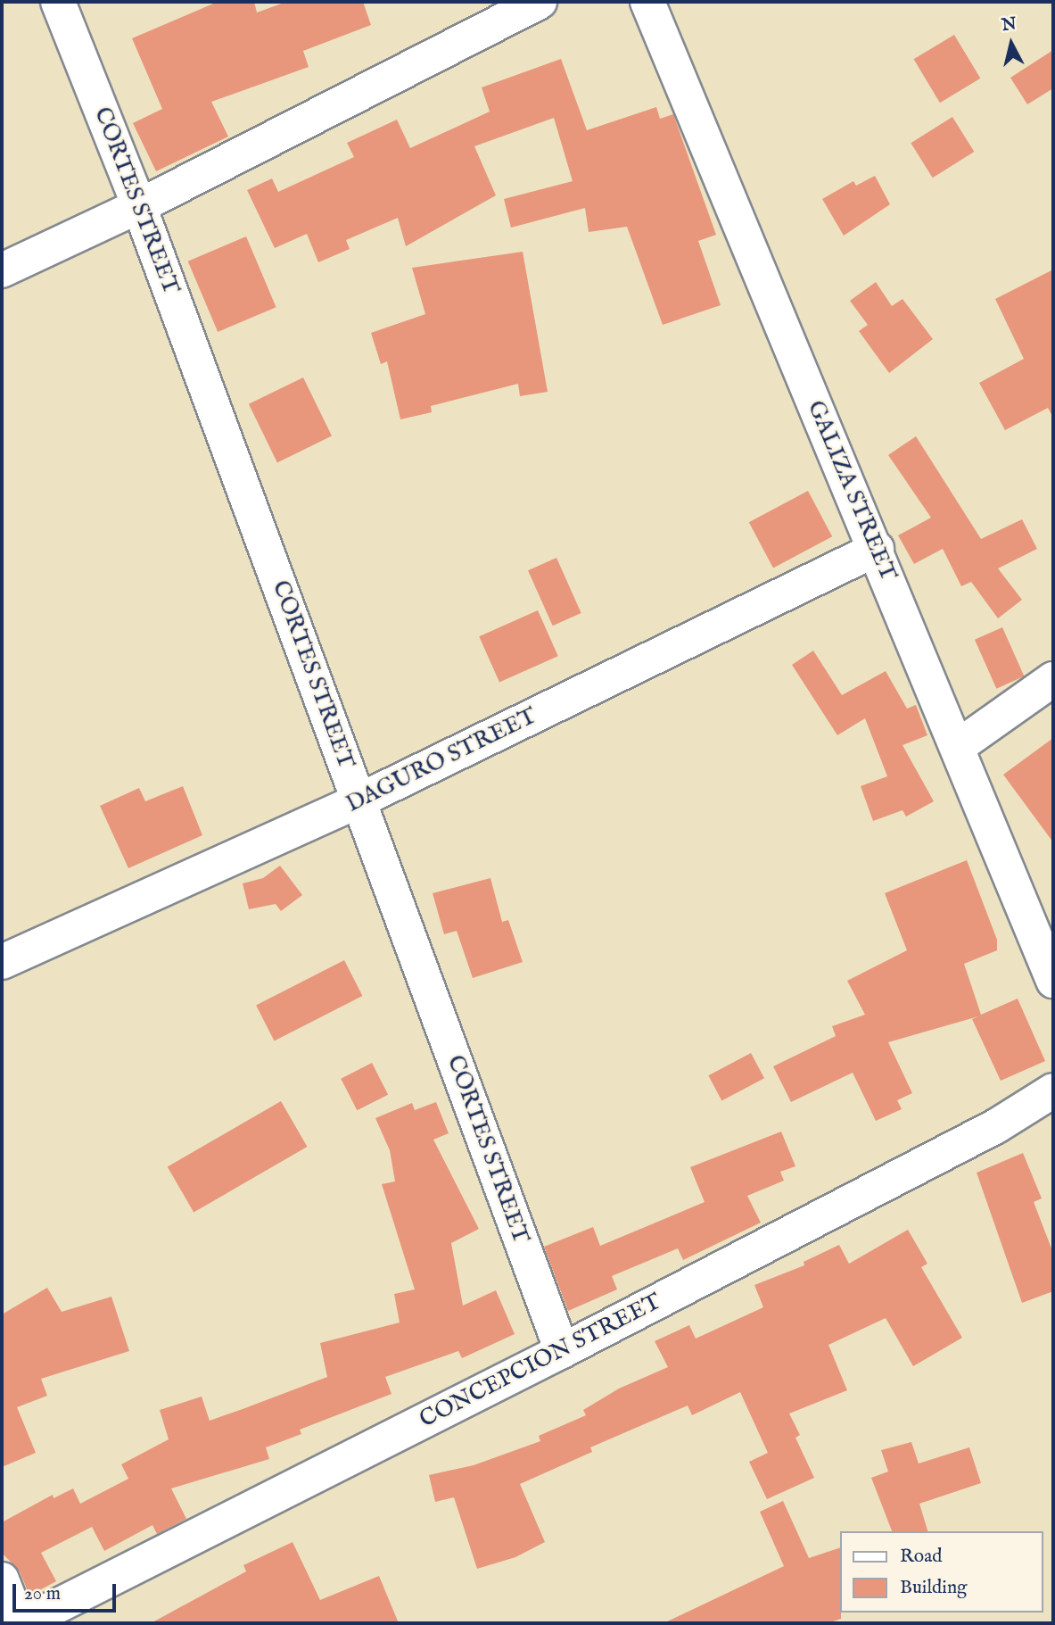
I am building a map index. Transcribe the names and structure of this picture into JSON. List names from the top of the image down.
{
  "streets": {
    "street": [
      "CORTES STREET",
      "GALIZA STREET",
      "DAGURO STREET",
      "CONCEPCION STREET"
    ]
  },
  "crossings": [
    ["CORTES STREET", "DAGURO STREET"],
    ["CORTES STREET", "CONCEPCION STREET"],
    ["GALIZA STREET", "DAGURO STREET"]
  ],
  "legend": ["Road", "Building"],
  "scale_bar": "20 m",
  "north": "top"
}
